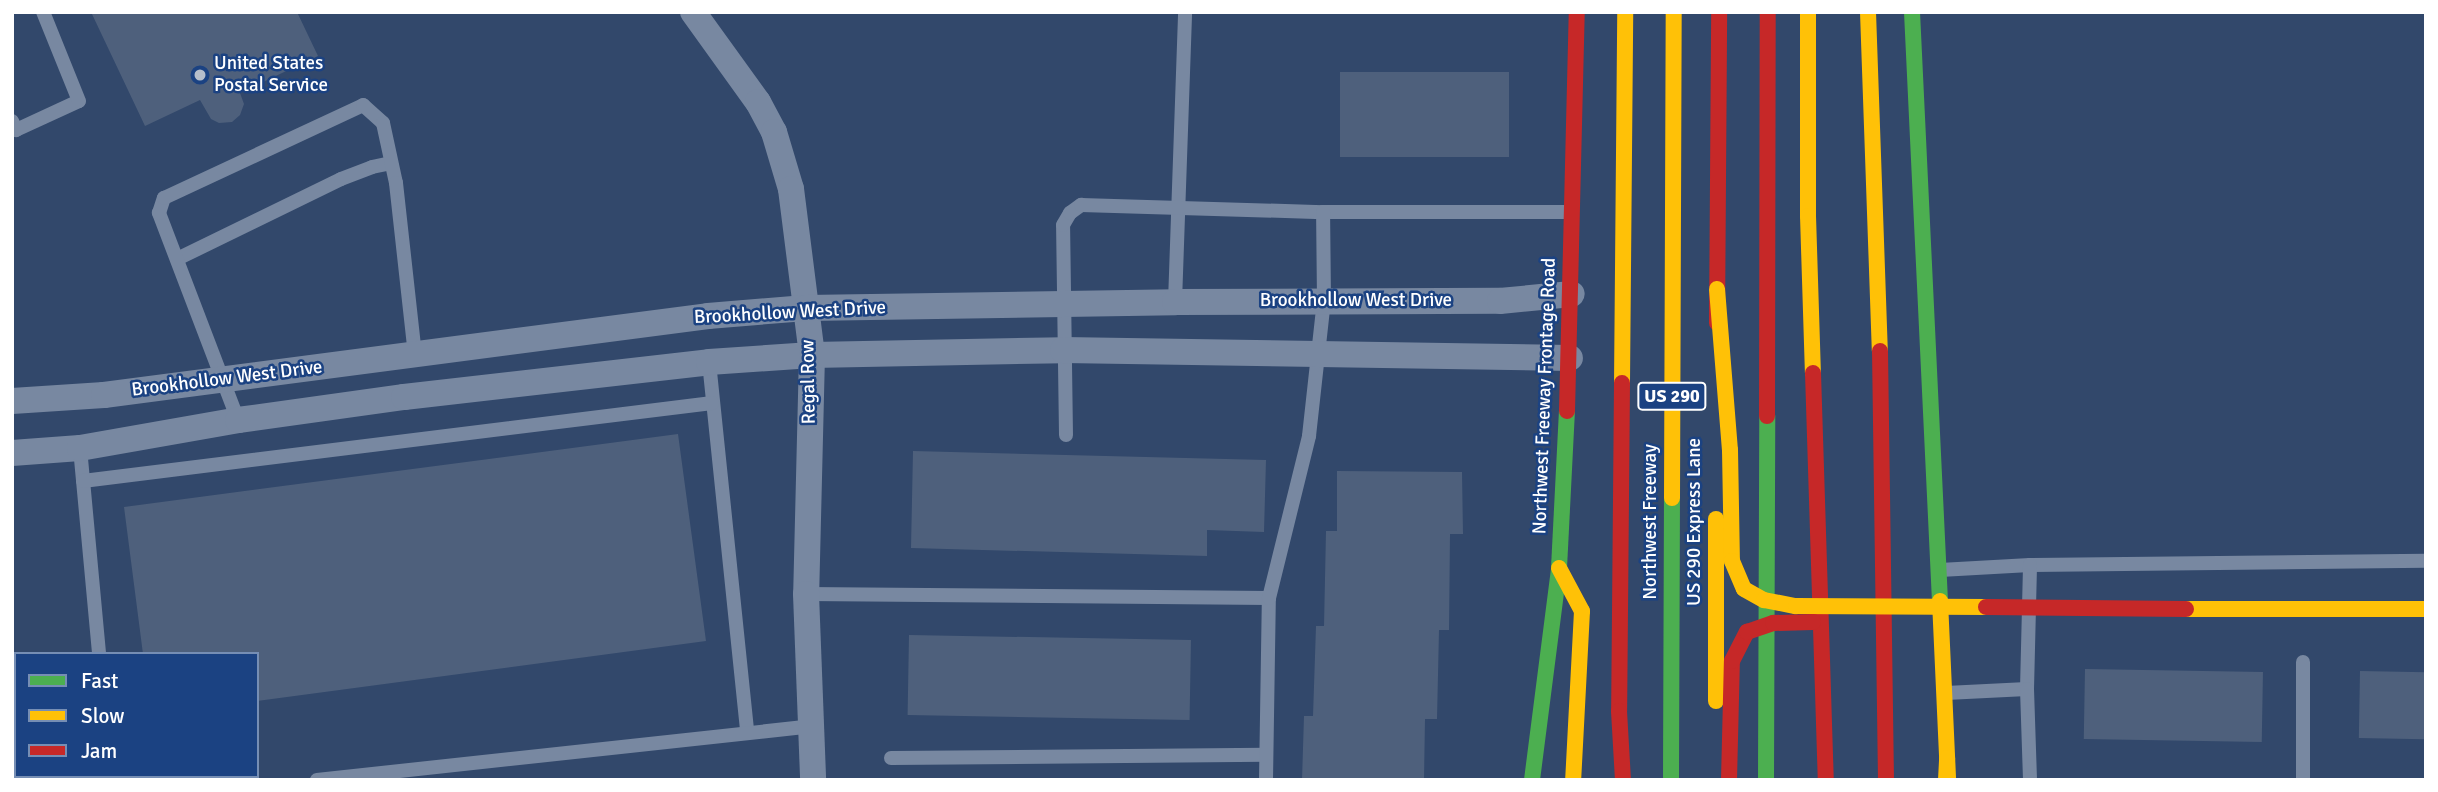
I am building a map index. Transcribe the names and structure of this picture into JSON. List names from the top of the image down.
{
  "streets": {
    "main road": [
      "Northwest Freeway Frontage Road",
      "US 290",
      "Northwest Freeway",
      "US 290 Express Lane"
    ],
    "street": ["Brookhollow West Drive", "Regal Row"]
  },
  "crossings": [
    ["Brookhollow West Drive", "Regal Row"],
    ["Brookhollow West Drive", "Northwest Freeway Frontage Road"]
  ],
  "places": ["United States Postal Service"],
  "legend": ["Fast", "Slow", "Jam"]
}
